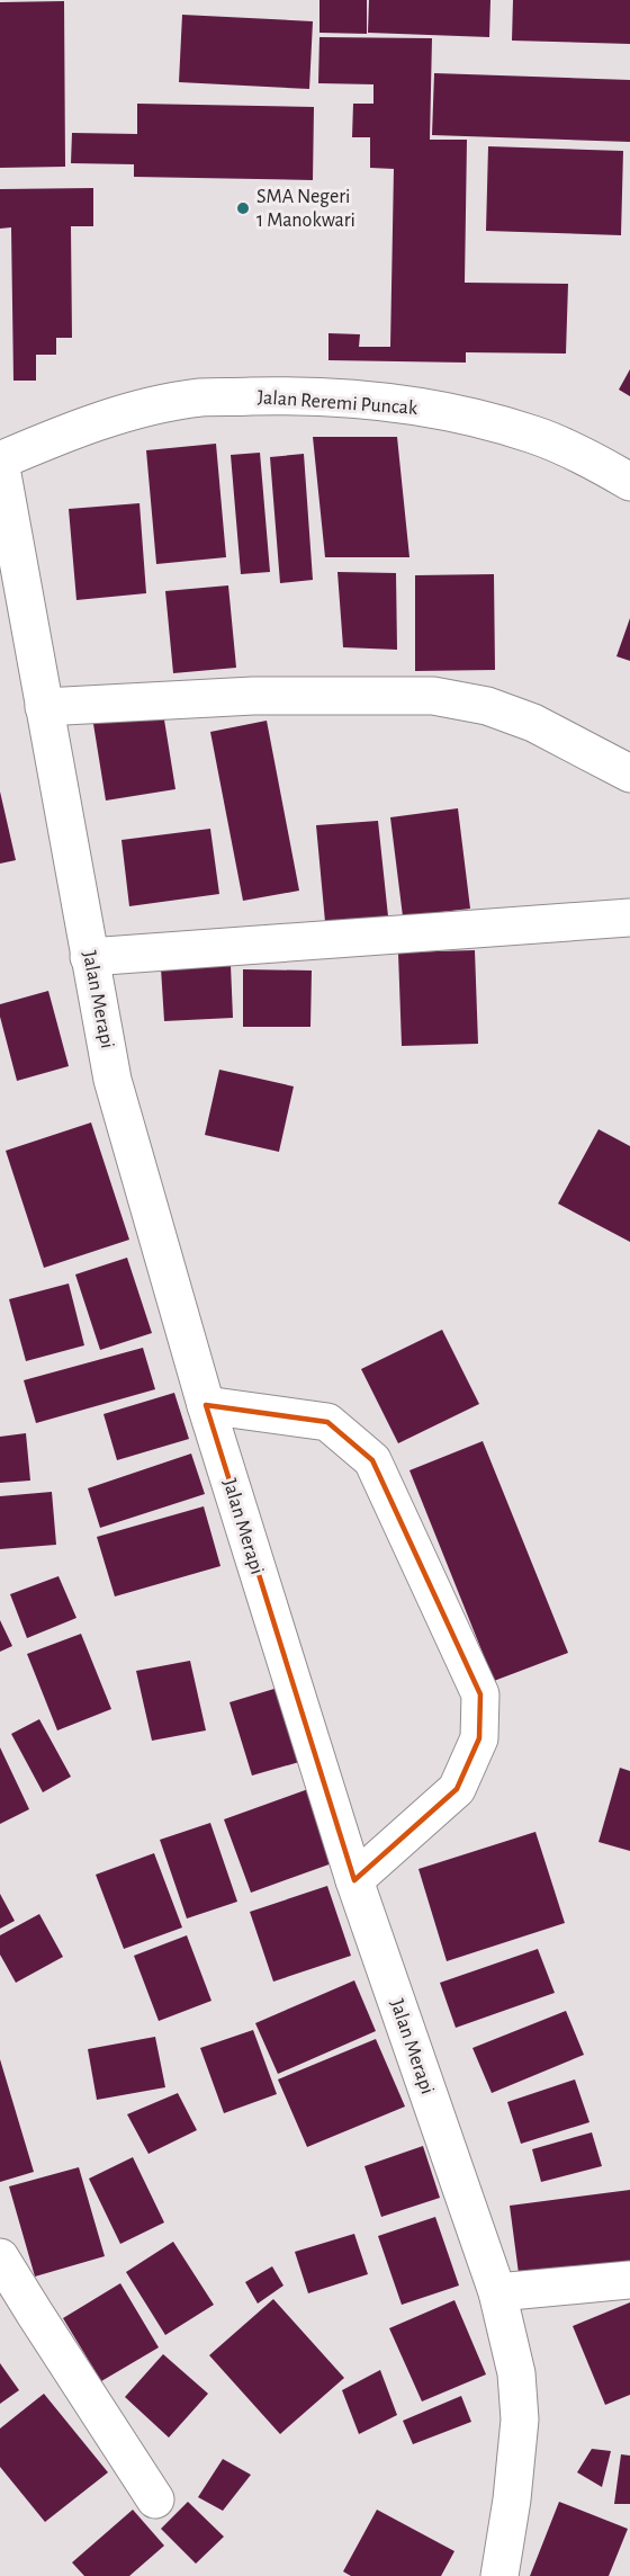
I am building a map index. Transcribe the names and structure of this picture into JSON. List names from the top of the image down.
{
  "streets": {
    "street": ["Jalan Reremi Puncak", "Jalan Merapi"]
  },
  "crossings": [
    ["Jalan Reremi Puncak", "Jalan Merapi"]
  ],
  "places": ["SMA Negeri 1 Manokwari"]
}
